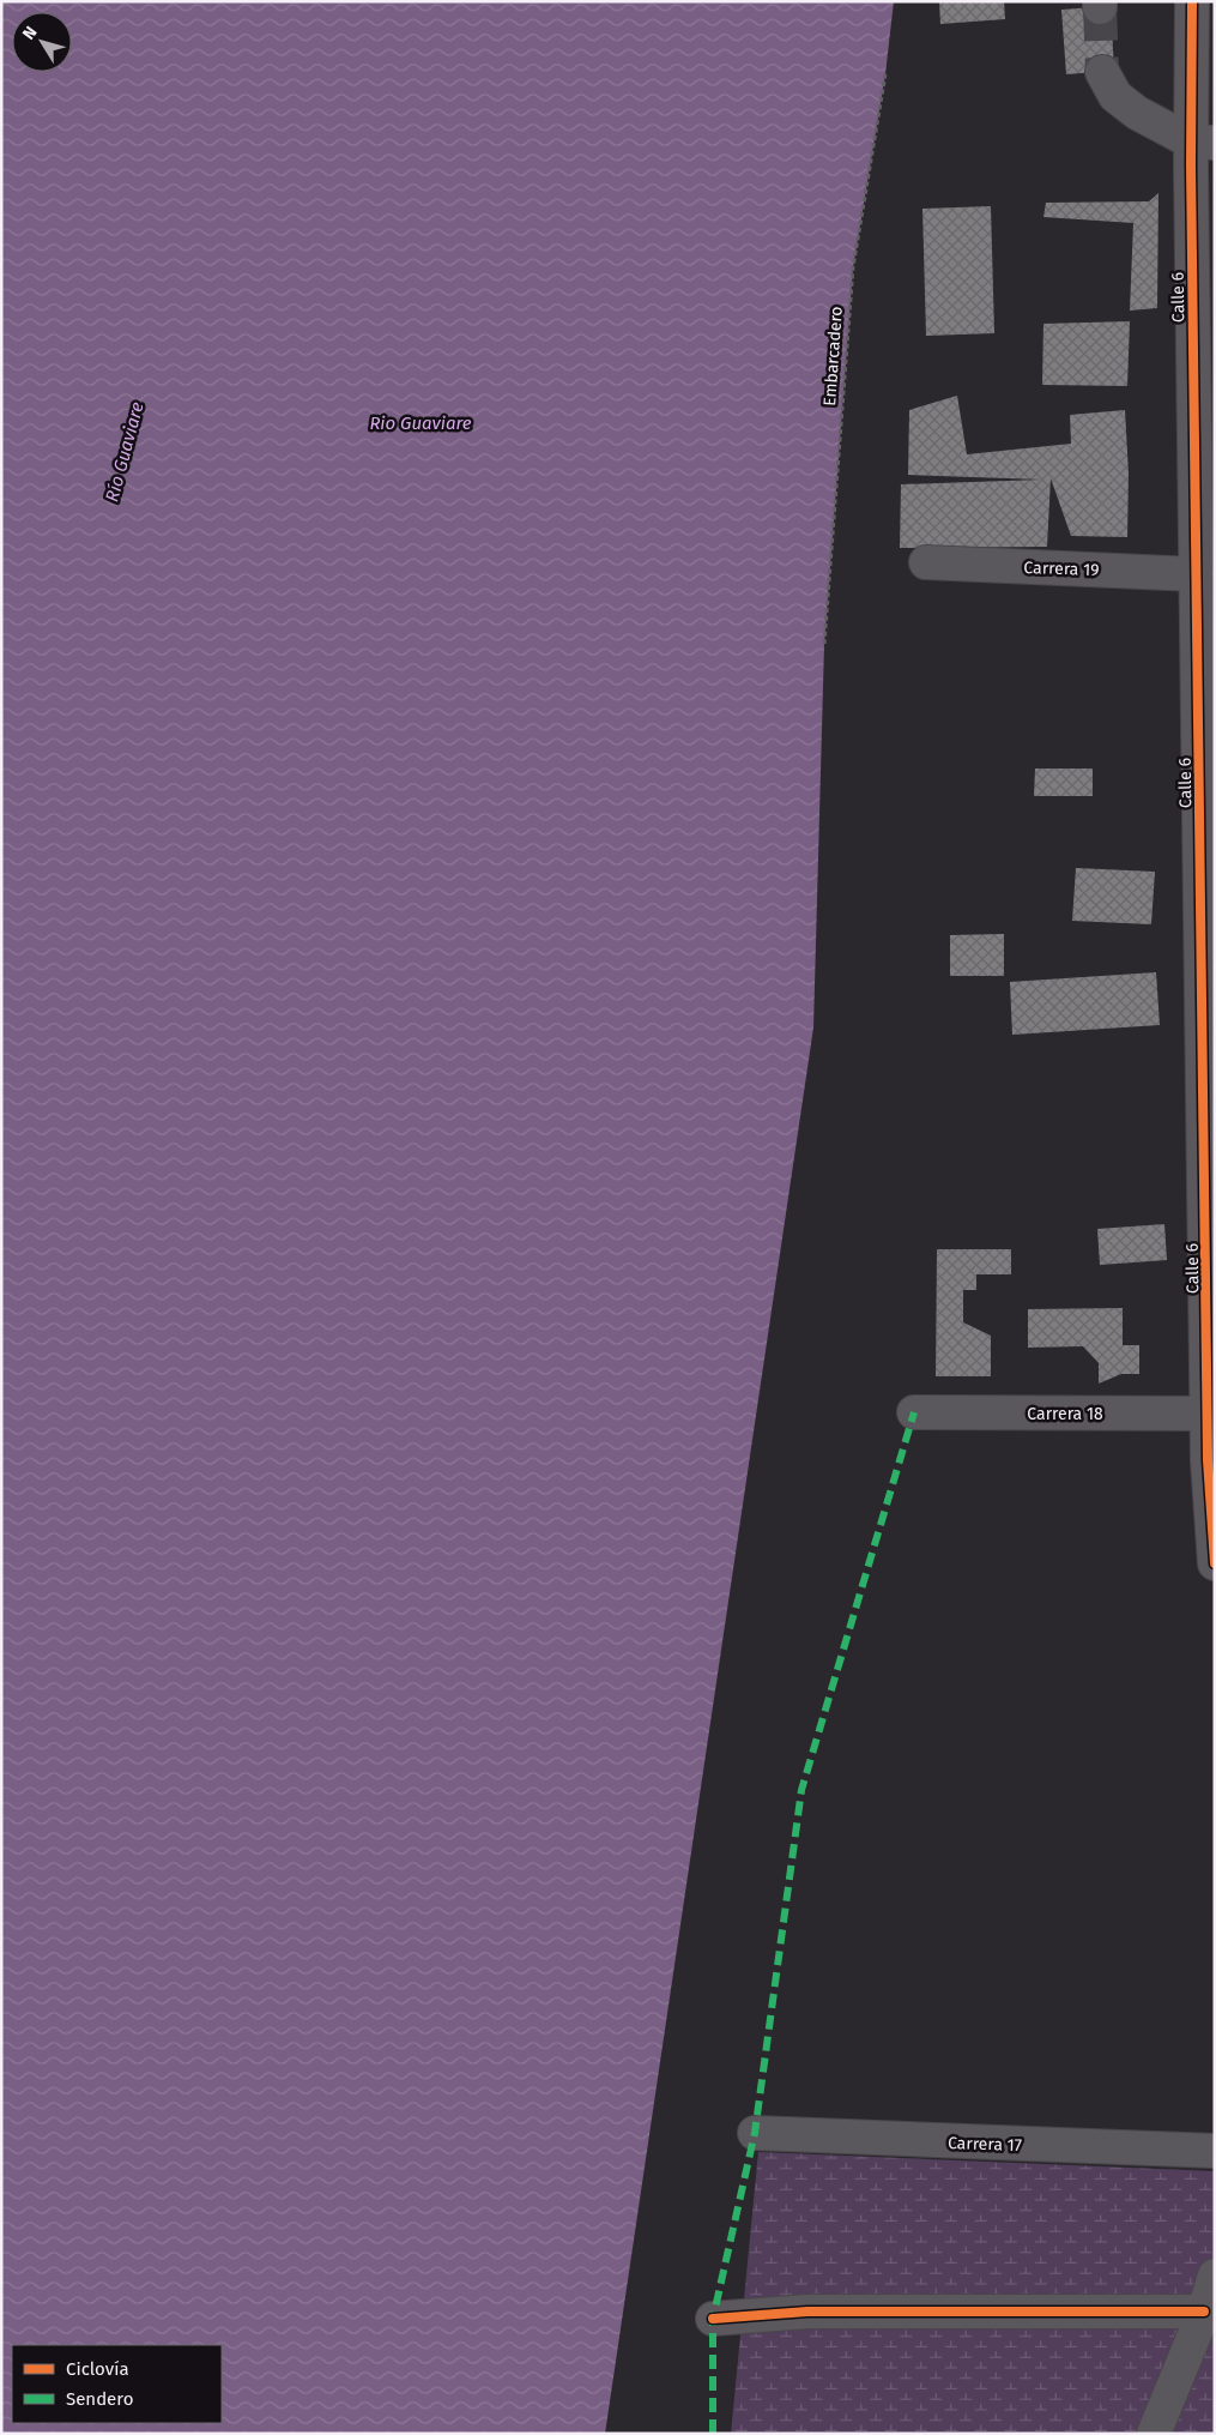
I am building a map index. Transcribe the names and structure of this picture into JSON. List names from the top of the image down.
{
  "streets": {
    "street": [
      "Calle 6",
      "Carrera 19",
      "Carrera 18",
      "Carrera 17"
    ],
    "path": ["Embarcadero"]
  },
  "crossings": [
    ["Calle 6", "Carrera 19"],
    ["Calle 6", "Carrera 18"]
  ],
  "water": ["Rio Guaviare", "Río Guaviare"],
  "legend": ["Ciclovía", "Sendero"],
  "north": "top left"
}
